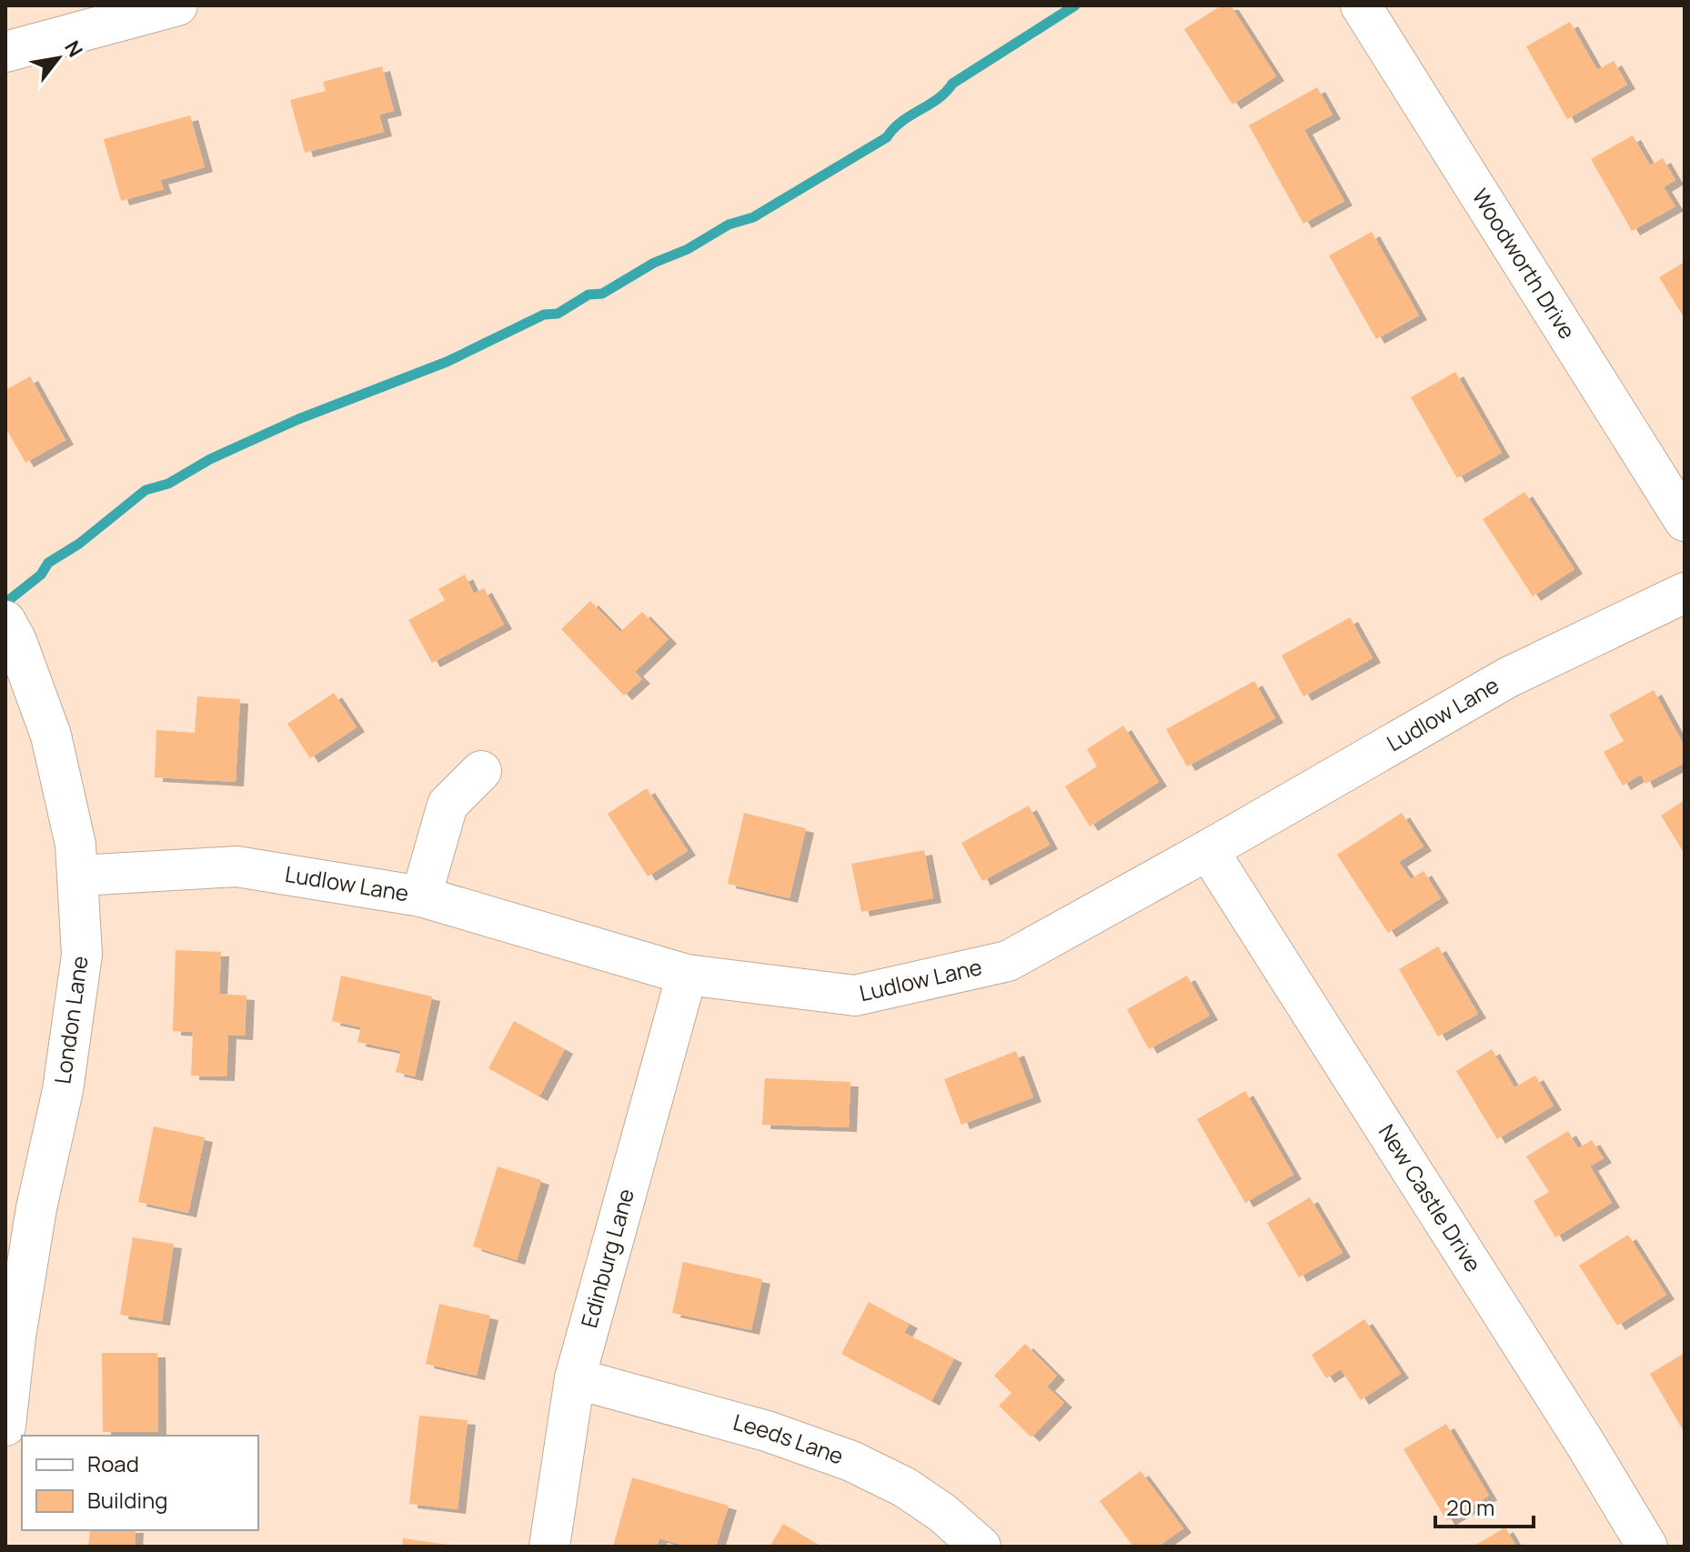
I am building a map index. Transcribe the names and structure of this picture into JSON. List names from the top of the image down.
{
  "streets": {
    "street": [
      "Woodworth Drive",
      "Ludlow Lane",
      "London Lane",
      "New Castle Drive",
      "Edinburg Lane",
      "Leeds Lane"
    ]
  },
  "crossings": [
    ["Ludlow Lane", "London Lane"],
    ["Ludlow Lane", "New Castle Drive"],
    ["Ludlow Lane", "Edinburg Lane"],
    ["Edinburg Lane", "Leeds Lane"]
  ],
  "legend": ["Road", "Building"],
  "scale_bar": "20 m",
  "north": "top right"
}
